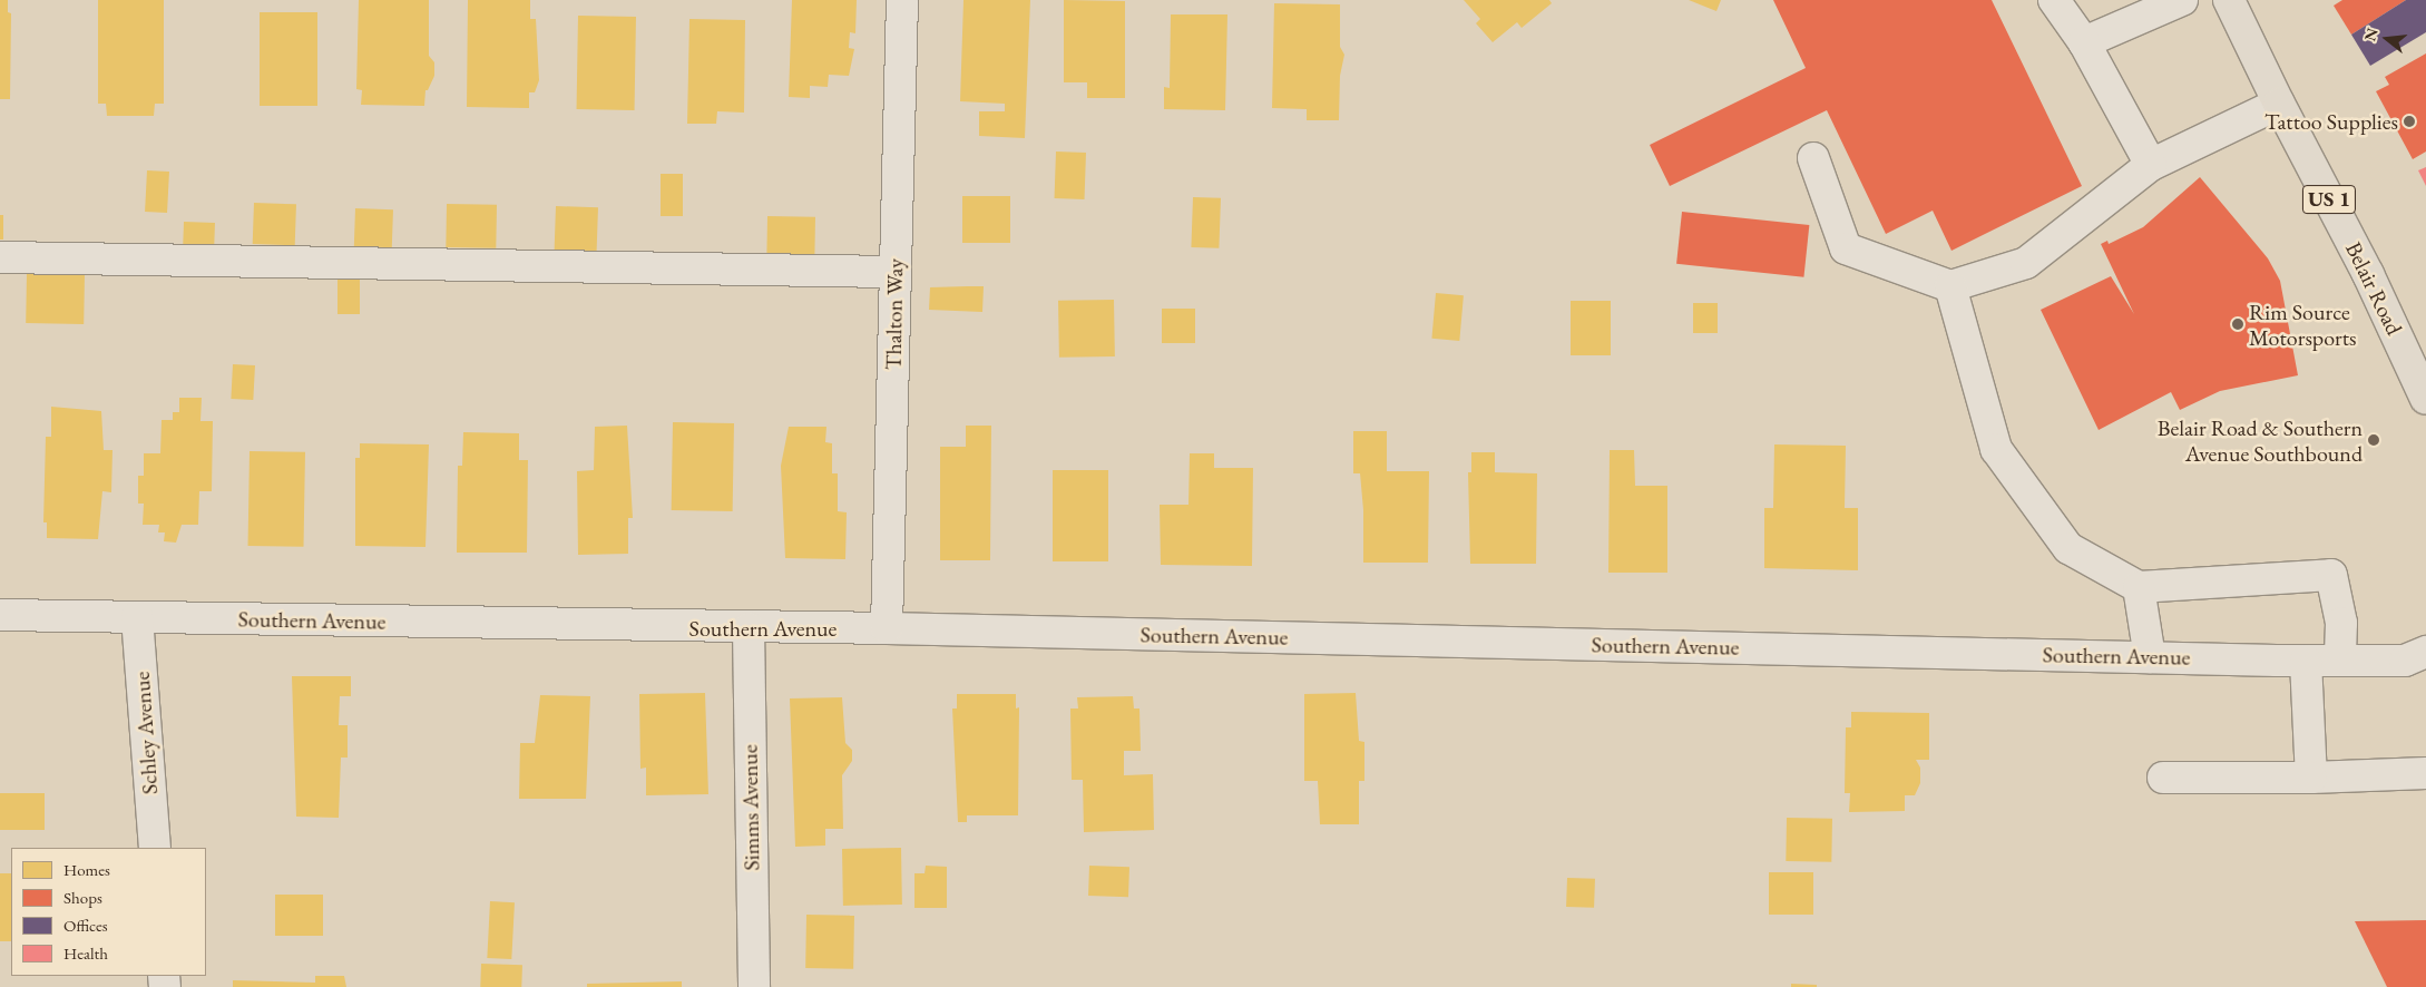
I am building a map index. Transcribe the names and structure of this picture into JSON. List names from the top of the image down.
{
  "streets": {
    "main road": ["US 1", "Belair Road"],
    "street": [
      "Thalton Way",
      "Southern Avenue",
      "Schley Avenue",
      "Simms Avenue"
    ]
  },
  "crossings": [
    ["Thalton Way", "Southern Avenue"],
    ["Southern Avenue", "Schley Avenue"],
    ["Southern Avenue", "Simms Avenue"]
  ],
  "places": ["Tattoo Supplies", "Rim Source Motorsports", "Belair Road & Southern Avenue Southbound"],
  "legend": [
    "Homes",
    "Shops",
    "Offices",
    "Health"
  ],
  "north": "left"
}
